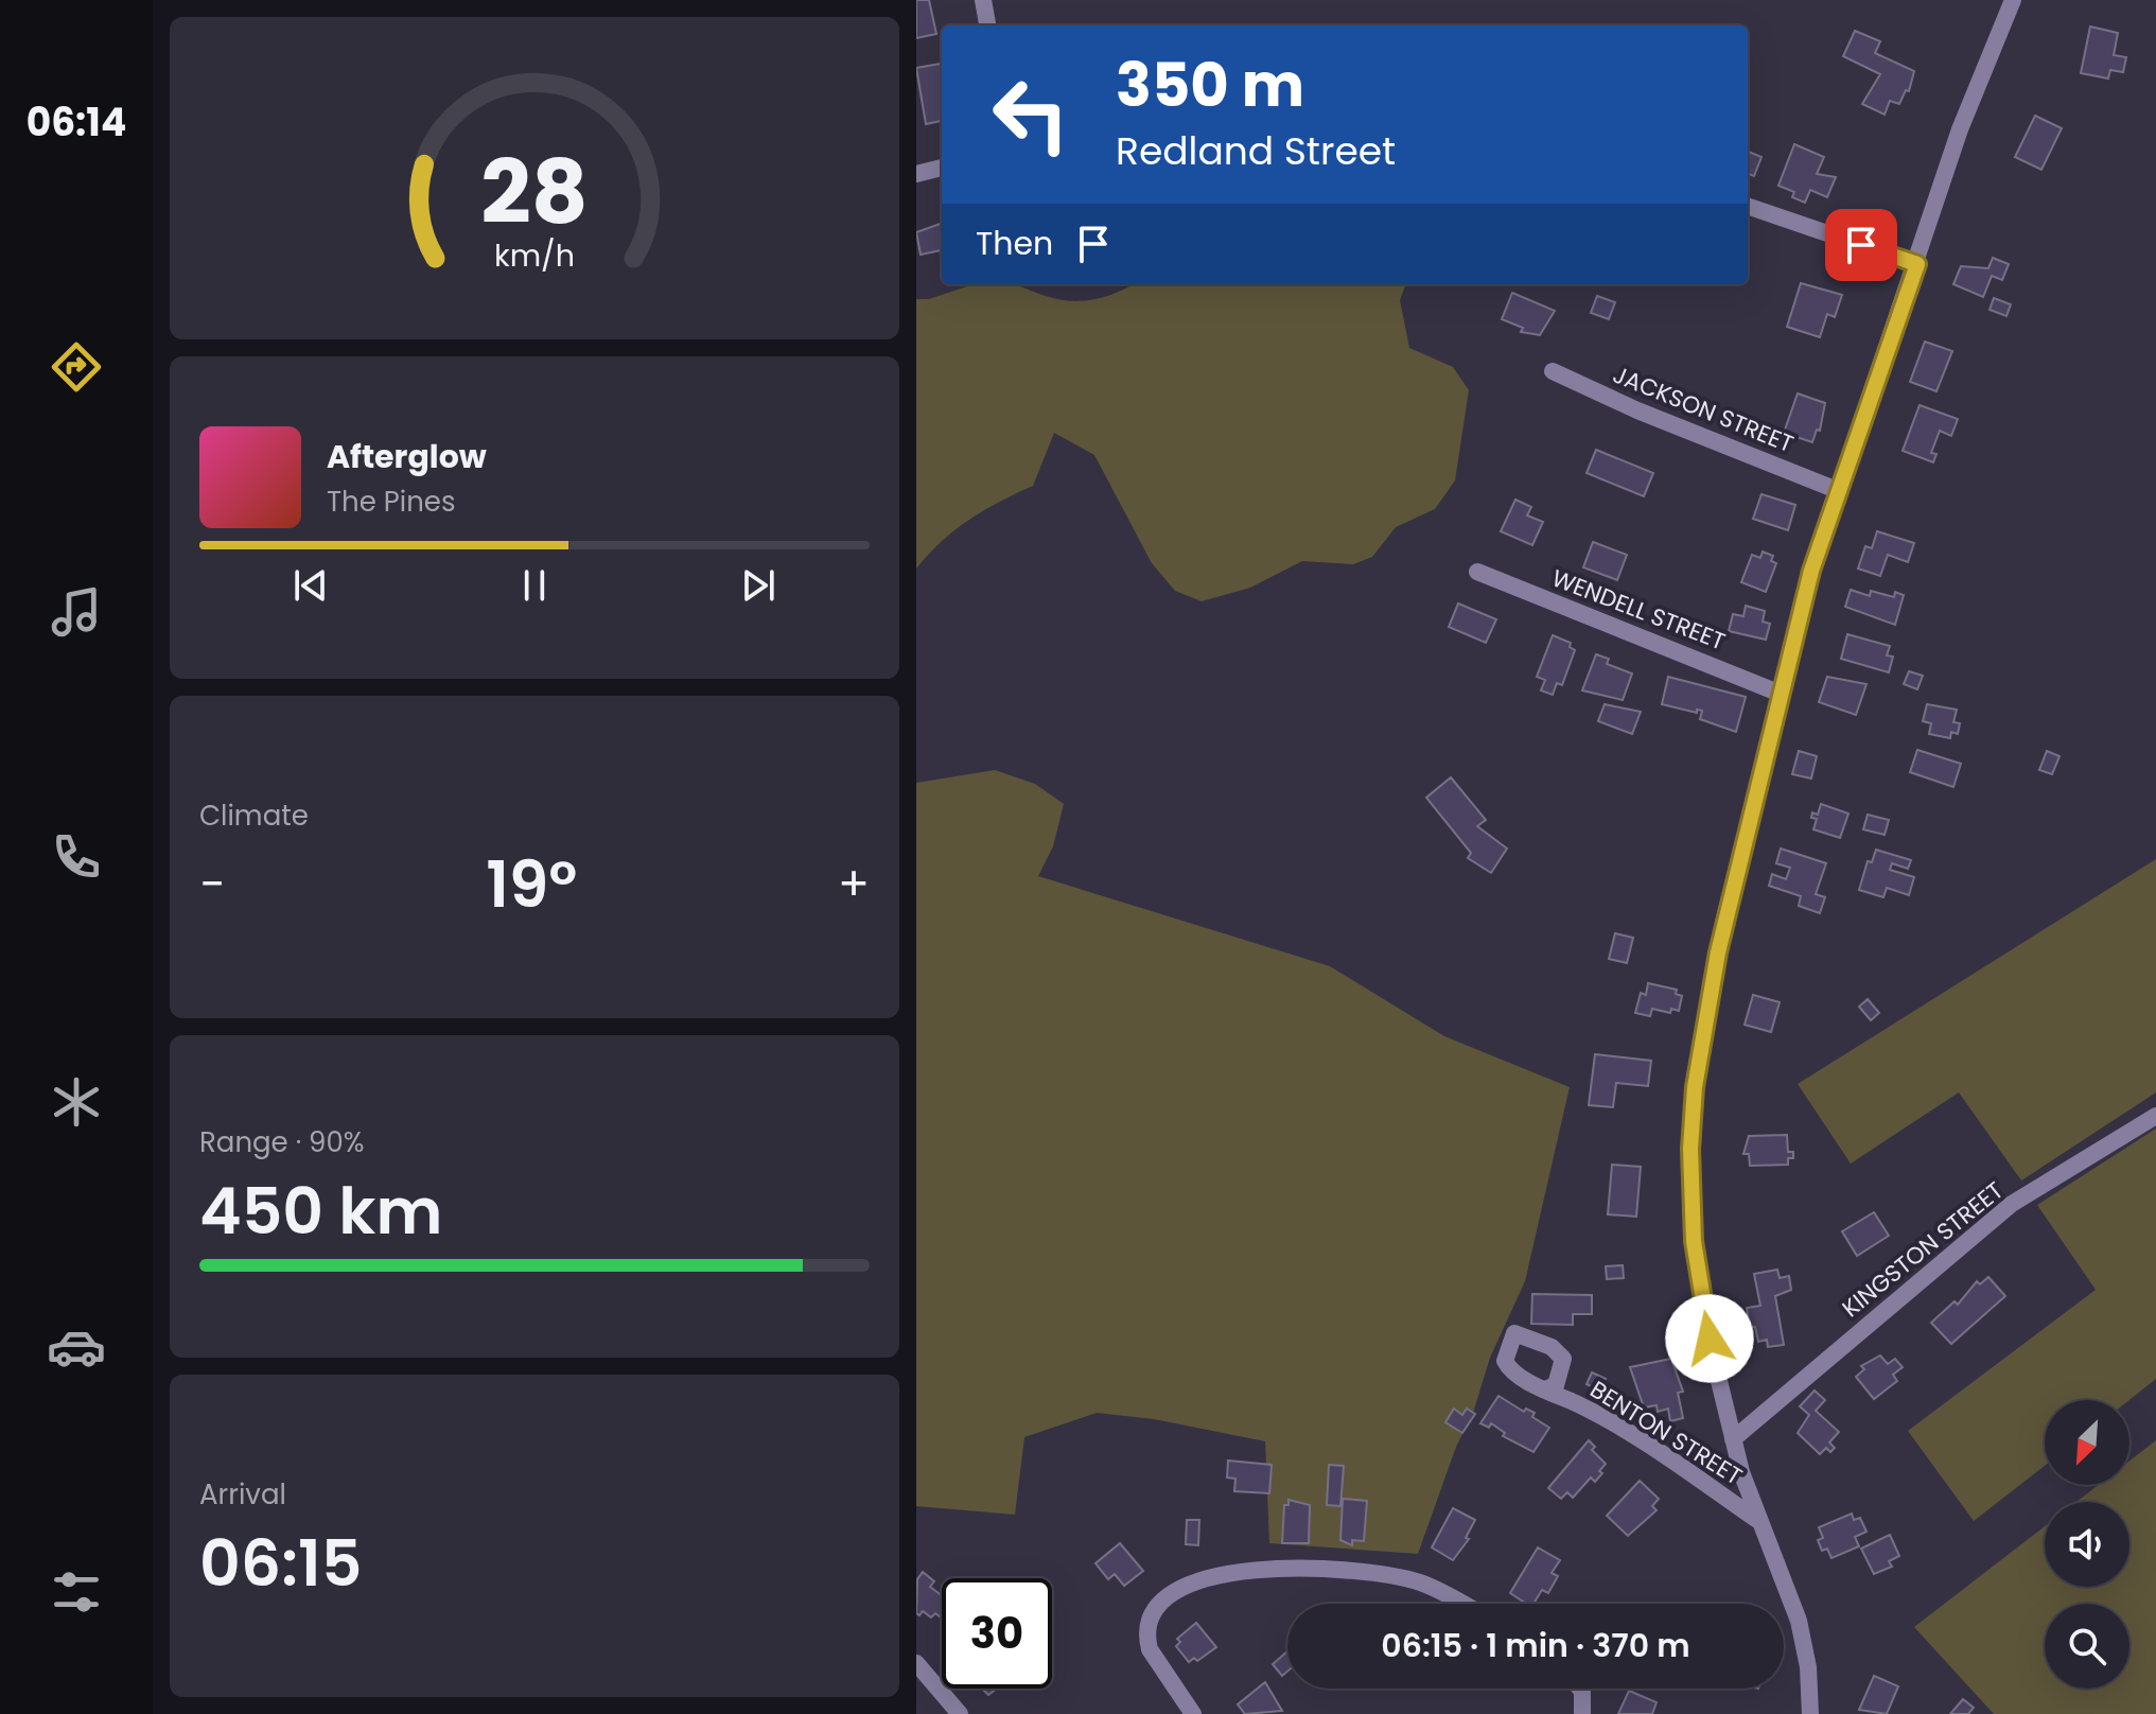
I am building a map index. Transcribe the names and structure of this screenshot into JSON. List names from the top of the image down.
{
  "streets": {
    "street": [
      "JACKSON STREET",
      "WENDELL STREET",
      "KINGSTON STREET",
      "BENTON STREET"
    ]
  },
  "north": "bottom left",
  "page": {
    "tabs": "06:14",
    "turn": ["350 m", "Redland Street"],
    "then": "Then",
    "song": ["Afterglow", "The Pines"],
    "tile": [
      "Climate",
      ["Range · 90%", "450 km"],
      ["Arrival", "06:15"]
    ],
    "heat": ["−", "19°", "+"],
    "limit": "30",
    "trip": "06:15 · 1 min · 370 m",
    "gauge": ["28", "km/h"]
  }
}
